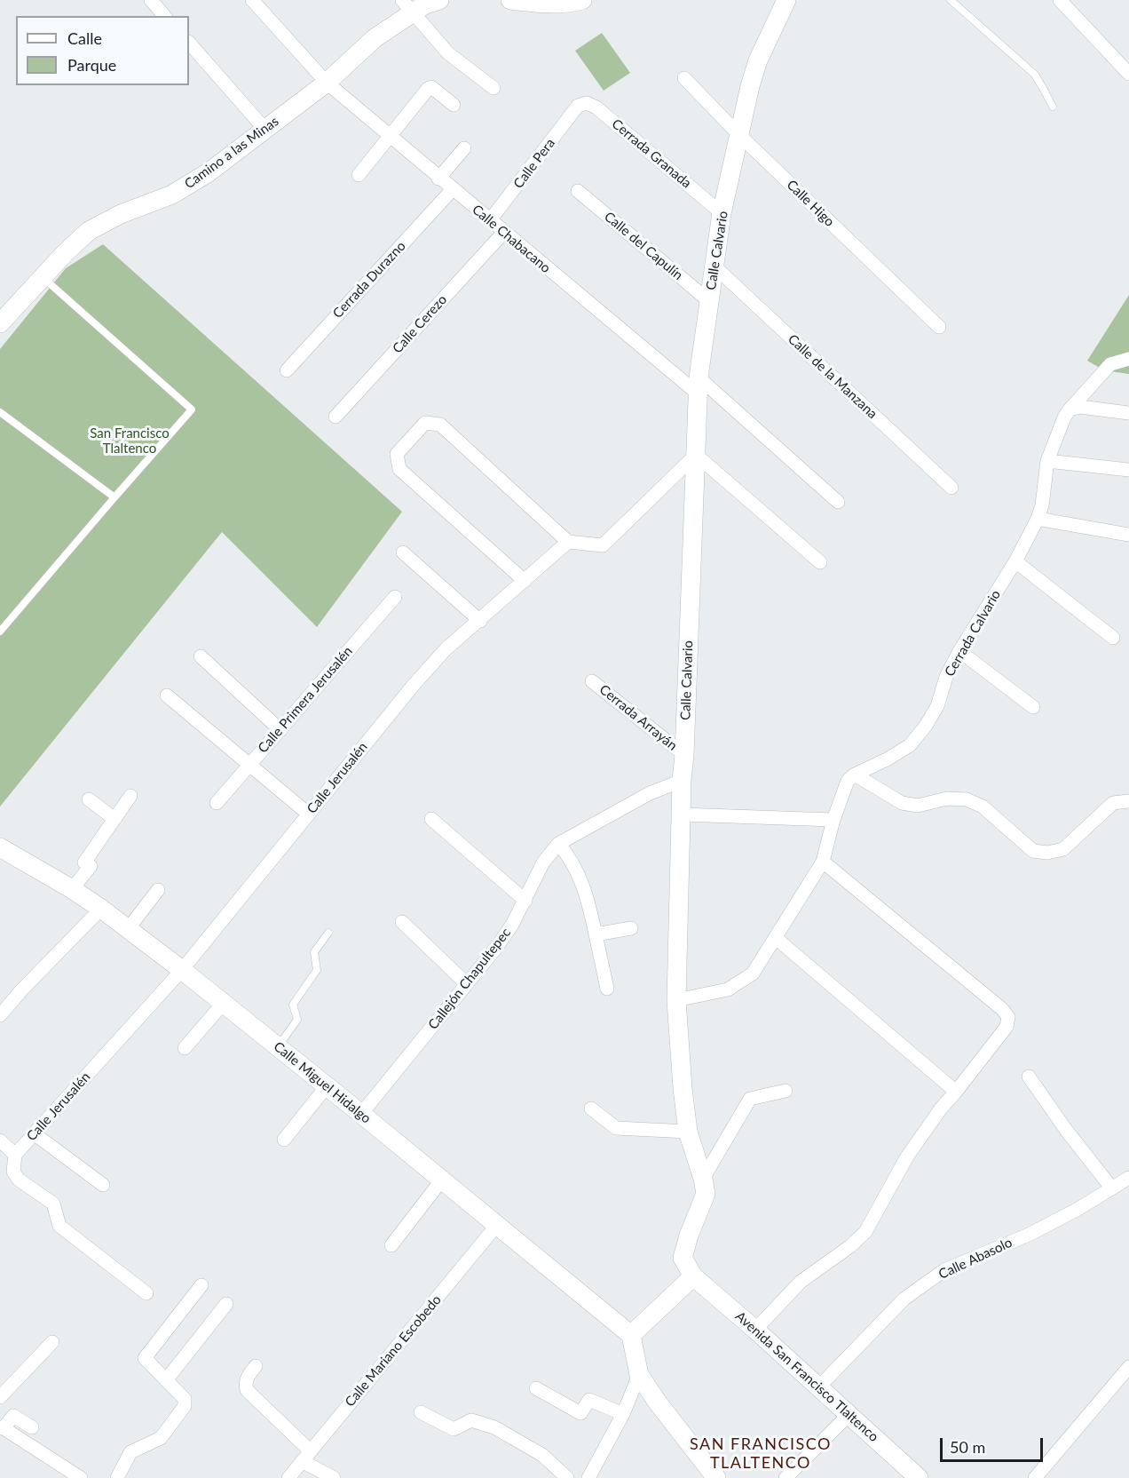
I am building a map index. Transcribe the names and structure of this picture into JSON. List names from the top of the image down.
{
  "streets": {
    "street": [
      "Camino a las Minas",
      "Cerrada Granada",
      "Calle Pera",
      "Calle Higo",
      "Calle Chabacano",
      "Calle del Capulín",
      "Calle Calvario",
      "Cerrada Durazno",
      "Calle Cerezo",
      "Calle de la Manzana",
      "Cerrada Calvario",
      "Calle Primera Jerusalén",
      "Cerrada Arrayán",
      "Calle Jerusalén",
      "Callejón Chapultepec",
      "Calle Miguel Hidalgo",
      "Calle Abasolo",
      "Calle Mariano Escobedo",
      "Avenida San Francisco Tlaltenco"
    ]
  },
  "crossings": [
    ["Camino a las Minas", "Calle Chabacano"],
    ["Cerrada Granada", "Calle Pera"],
    ["Cerrada Granada", "Calle Calvario"],
    ["Calle Pera", "Calle Chabacano"],
    ["Calle Higo", "Calle Calvario"],
    ["Calle Chabacano", "Calle Calvario"],
    ["Calle Chabacano", "Cerrada Durazno"],
    ["Calle Chabacano", "Calle Cerezo"],
    ["Calle del Capulín", "Calle Calvario"],
    ["Calle Calvario", "Calle de la Manzana"],
    ["Calle Calvario", "Cerrada Arrayán"],
    ["Calle Calvario", "Callejón Chapultepec"],
    ["Calle Calvario", "Avenida San Francisco Tlaltenco"],
    ["Calle Jerusalén", "Calle Miguel Hidalgo"],
    ["Callejón Chapultepec", "Calle Miguel Hidalgo"],
    ["Calle Miguel Hidalgo", "Calle Mariano Escobedo"],
    ["Calle Abasolo", "Avenida San Francisco Tlaltenco"]
  ],
  "districts": ["SAN FRANCISCO TLALTENCO"],
  "parks": ["San Francisco Tlaltenco"],
  "legend": ["Calle", "Parque"],
  "scale_bar": "50 m"
}
